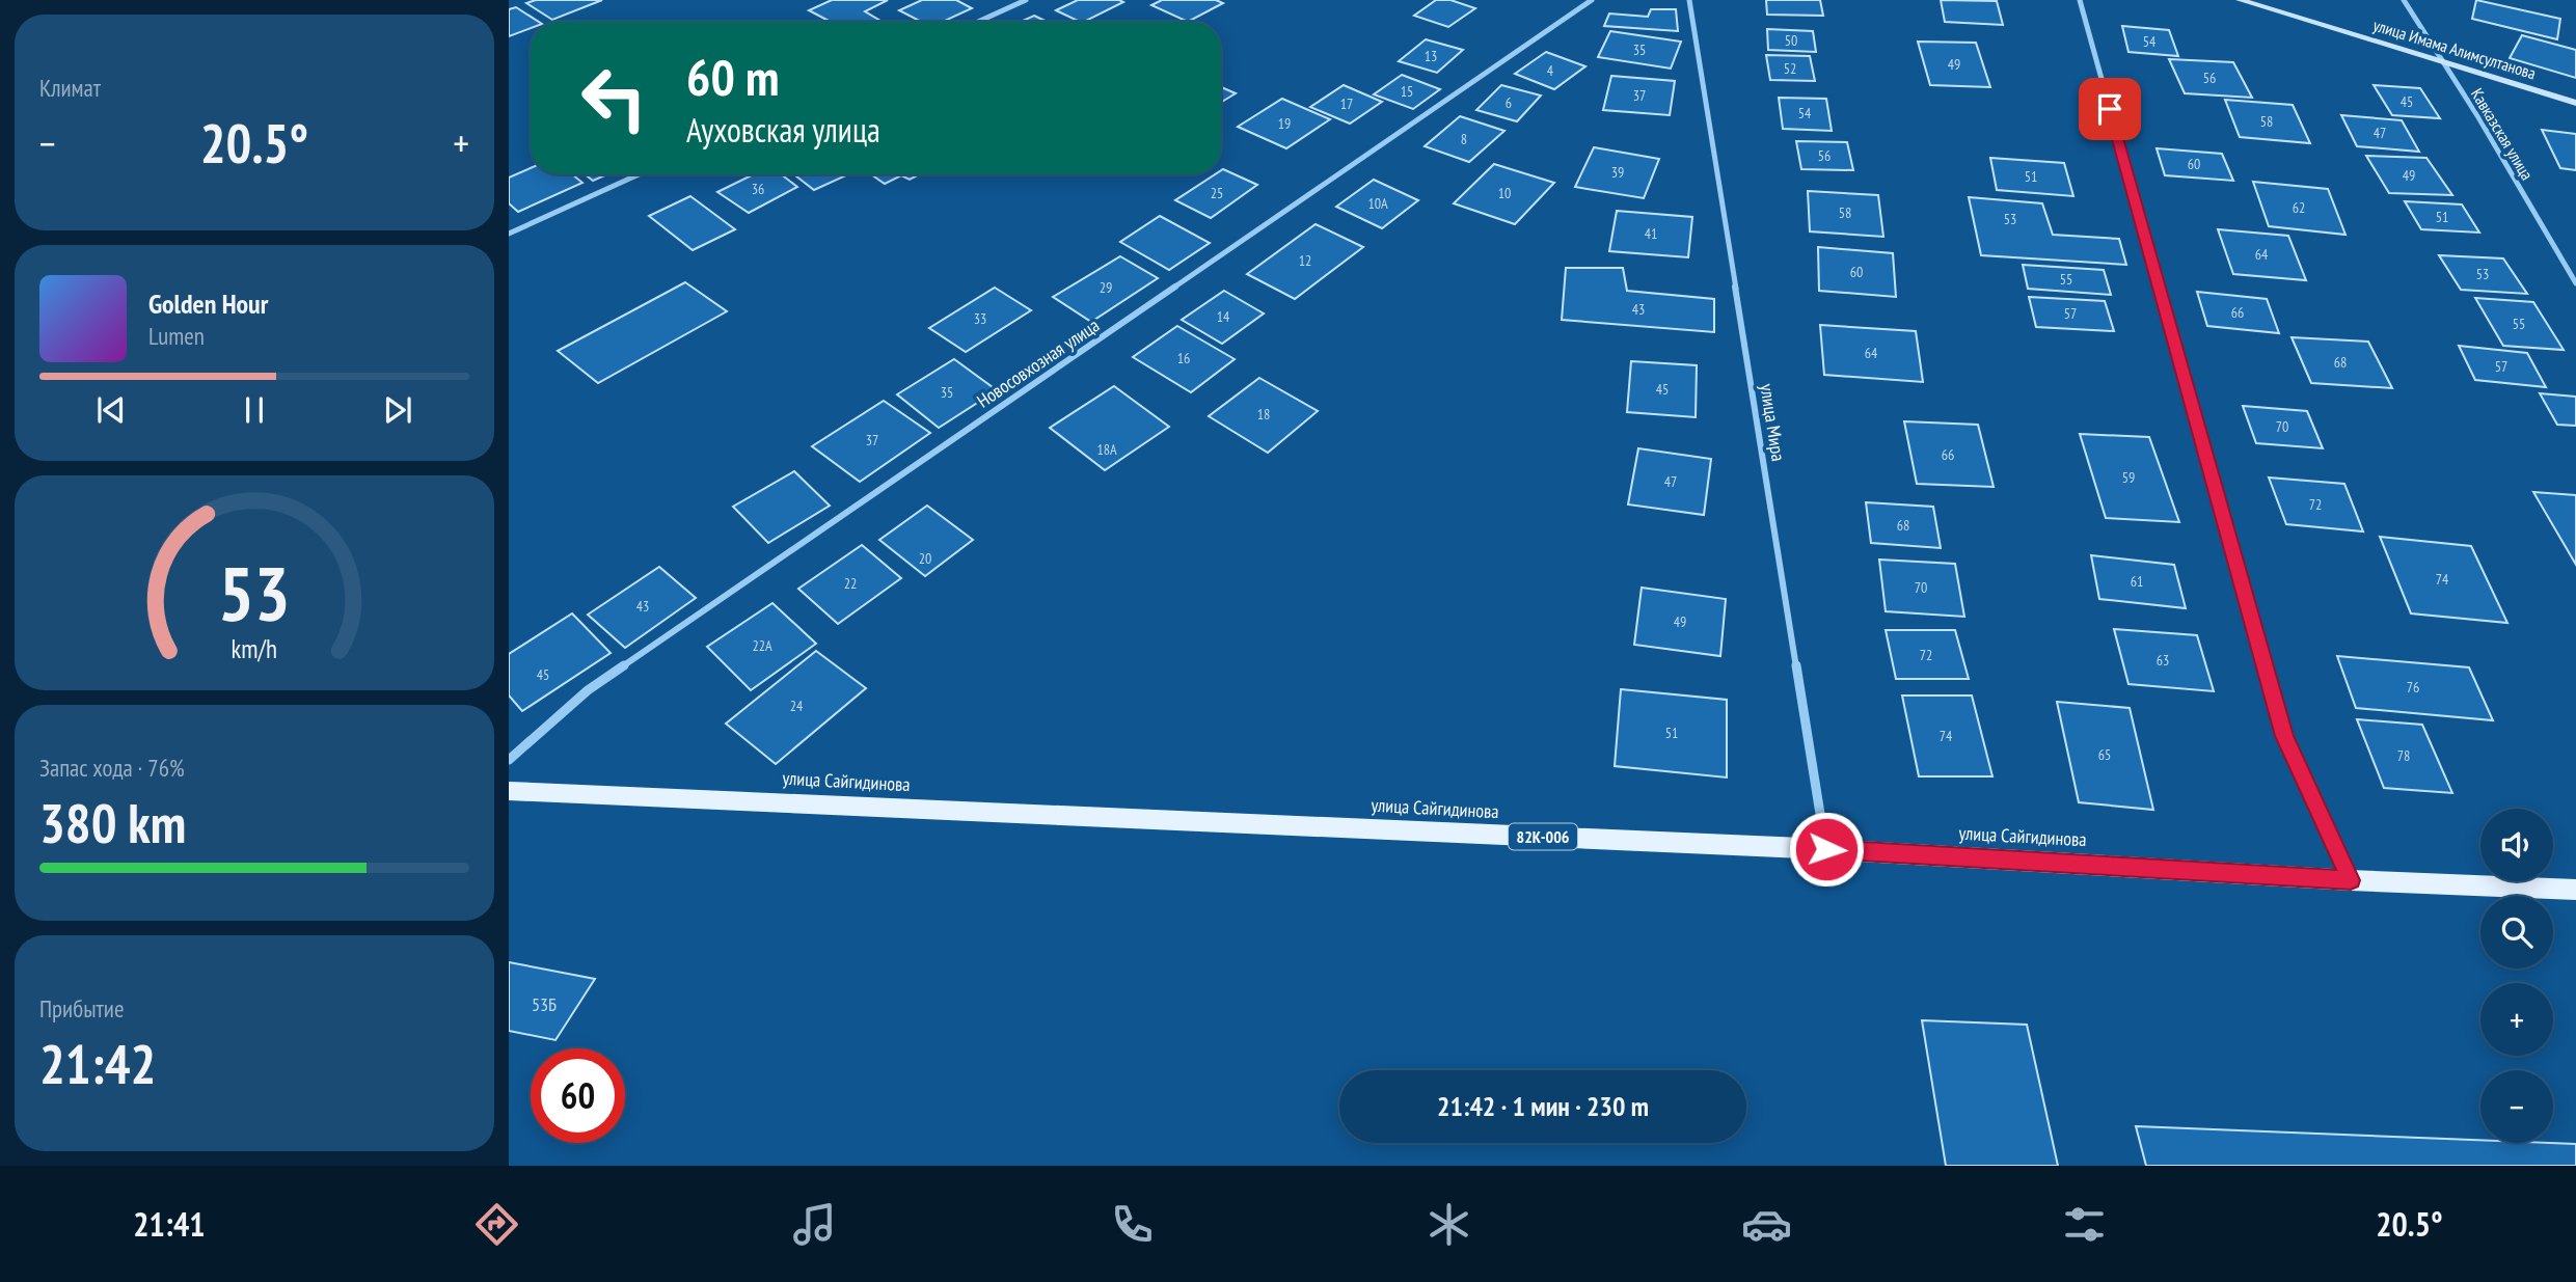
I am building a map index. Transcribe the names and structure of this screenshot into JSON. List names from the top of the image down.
{
  "streets": {
    "main road": ["улица Имама Алимсултанова", "улица Сайгидинова", "82К-006"],
    "street": ["Кавказская улица", "Новосовхозная улица", "улица Мира"]
  },
  "crossings": [
    ["улица Имама Алимсултанова", "Кавказская улица"],
    ["улица Мира", "улица Сайгидинова"]
  ],
  "house_numbers": [
    "50",
    "54",
    "35",
    "13",
    "49",
    "52",
    "4",
    "56",
    "15",
    "37",
    "45",
    "6",
    "17",
    "54",
    "58",
    "19",
    "47",
    "8",
    "56",
    "60",
    "39",
    "49",
    "51",
    "36",
    "25",
    "10",
    "10А",
    "62",
    "58",
    "51",
    "53",
    "41",
    "64",
    "12",
    "60",
    "53",
    "55",
    "29",
    "43",
    "66",
    "57",
    "14",
    "33",
    "55",
    "64",
    "16",
    "68",
    "57",
    "45",
    "35",
    "18",
    "70",
    "37",
    "18А",
    "66",
    "59",
    "47",
    "72",
    "68",
    "20",
    "74",
    "61",
    "22",
    "70",
    "43",
    "49",
    "22А",
    "72",
    "63",
    "45",
    "76",
    "24",
    "51",
    "74",
    "65",
    "78",
    "53Б"
  ],
  "page": {
    "tile": [
      "Климат",
      ["Запас хода · 76%", "380 km"],
      ["Прибытие", "21:42"]
    ],
    "turn": ["60 m", "Ауховская улица"],
    "heat": ["−", "20.5°", "+"],
    "song": ["Golden Hour", "Lumen"],
    "map_buttons": ["+", "−"],
    "limit": "60",
    "trip": "21:42 · 1 мин · 230 m",
    "tabs": ["21:41", "20.5°"],
    "gauge": ["53", "km/h"]
  }
}
